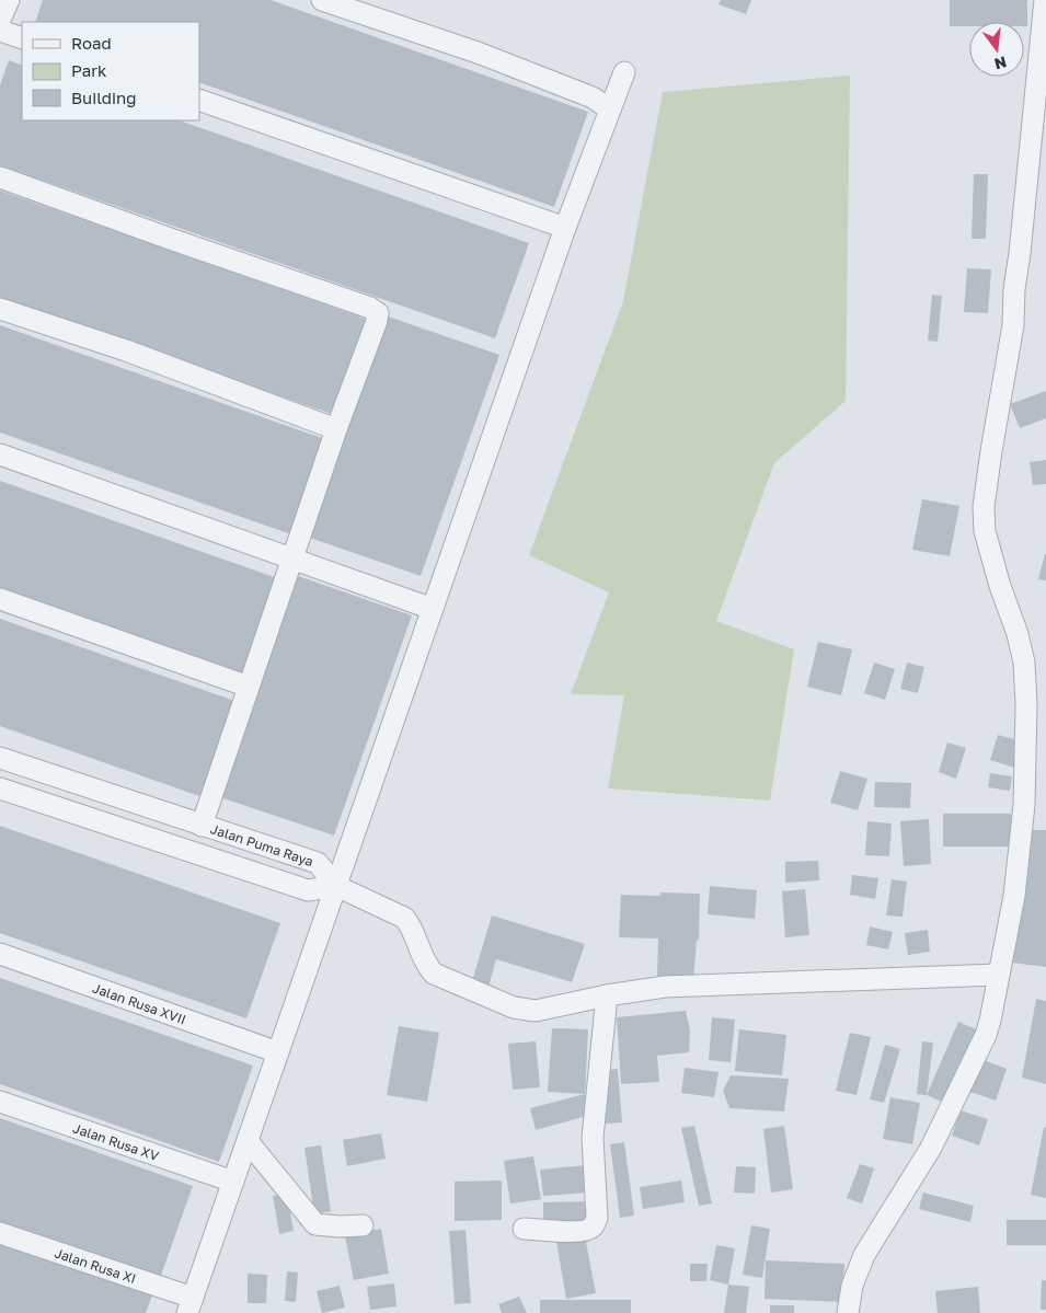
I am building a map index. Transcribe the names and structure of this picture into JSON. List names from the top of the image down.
{
  "streets": {
    "street": [
      "Jalan Puma Raya",
      "Jalan Rusa XVII",
      "Jalan Rusa XV",
      "Jalan Rusa XI"
    ]
  },
  "legend": ["Road", "Park", "Building"],
  "north": "bottom"
}
